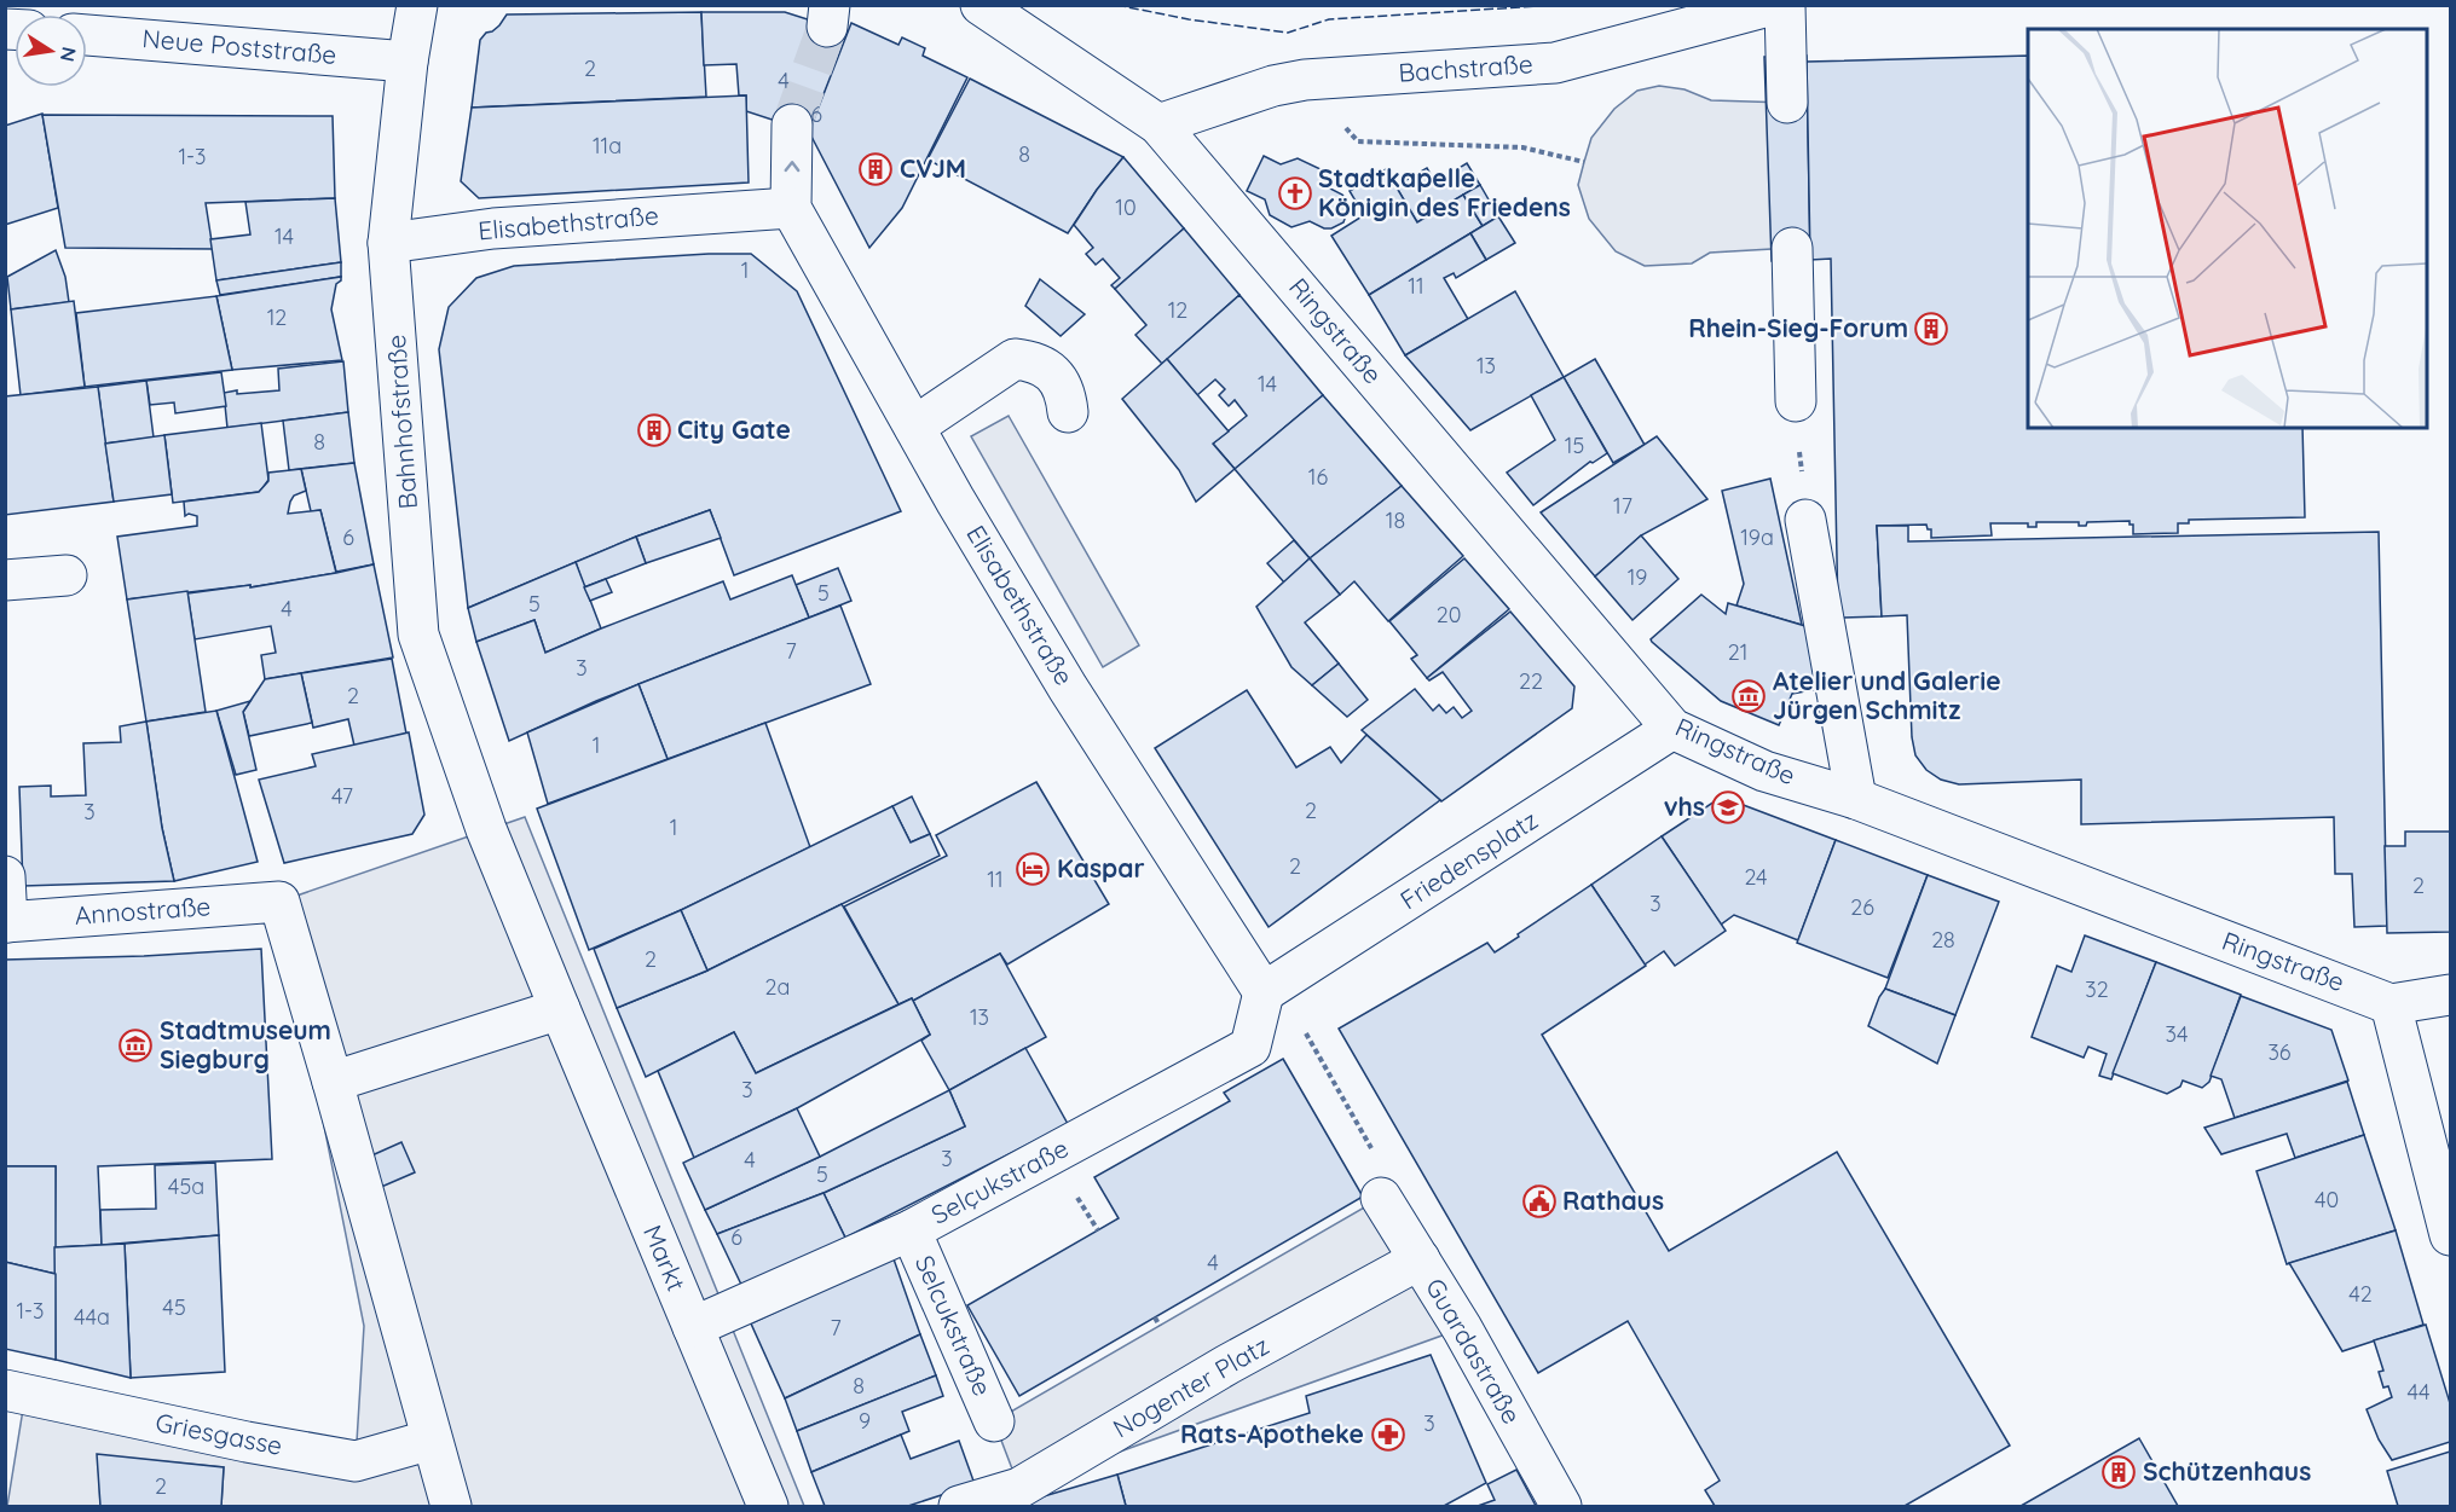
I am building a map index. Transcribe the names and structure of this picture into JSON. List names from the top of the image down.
{
  "streets": {
    "street": [
      "Neue Poststraße",
      "Bachstraße",
      "Elisabethstraße",
      "Ringstraße",
      "Bahnhofstraße",
      "Friedensplatz",
      "Annostraße",
      "Selçukstraße",
      "Markt",
      "Selcukstraße",
      "Guardastraße",
      "Nogenter Platz",
      "Griesgasse"
    ]
  },
  "crossings": [
    ["Neue Poststraße", "Bahnhofstraße"],
    ["Bachstraße", "Ringstraße"],
    ["Elisabethstraße", "Bahnhofstraße"],
    ["Elisabethstraße", "Friedensplatz"],
    ["Elisabethstraße", "Selçukstraße"],
    ["Ringstraße", "Friedensplatz"],
    ["Bahnhofstraße", "Markt"],
    ["Friedensplatz", "Selçukstraße"],
    ["Selçukstraße", "Markt"],
    ["Selçukstraße", "Selcukstraße"],
    ["Guardastraße", "Nogenter Platz"]
  ],
  "places": {
    "building": [
      "CVJM",
      "Rhein-Sieg-Forum",
      "City Gate",
      "Schützenhaus"
    ],
    "church": ["Stadtkapelle Königin des Friedens"],
    "museum": ["Atelier und Galerie Jürgen Schmitz", "Stadtmuseum Siegburg"],
    "school or university": ["vhs"],
    "hotel": ["Kaspar"],
    "public building": ["Rathaus"],
    "pharmacy": ["Rats-Apotheke"]
  },
  "house_numbers": [
    "2",
    "4",
    "6",
    "11a",
    "8",
    "1-3",
    "10",
    "14",
    "1",
    "11",
    "12",
    "12",
    "13",
    "14",
    "8",
    "15",
    "16",
    "17",
    "18",
    "6",
    "19a",
    "19",
    "5",
    "5",
    "4",
    "20",
    "7",
    "21",
    "3",
    "22",
    "2",
    "1",
    "47",
    "2",
    "3",
    "1",
    "2",
    "24",
    "11",
    "2",
    "3",
    "26",
    "28",
    "2",
    "2a",
    "32",
    "13",
    "34",
    "36",
    "3",
    "3",
    "4",
    "5",
    "45a",
    "40",
    "6",
    "4",
    "42",
    "45",
    "1-3",
    "44a",
    "7",
    "8",
    "44",
    "9",
    "3",
    "2"
  ],
  "north": "right"
}
